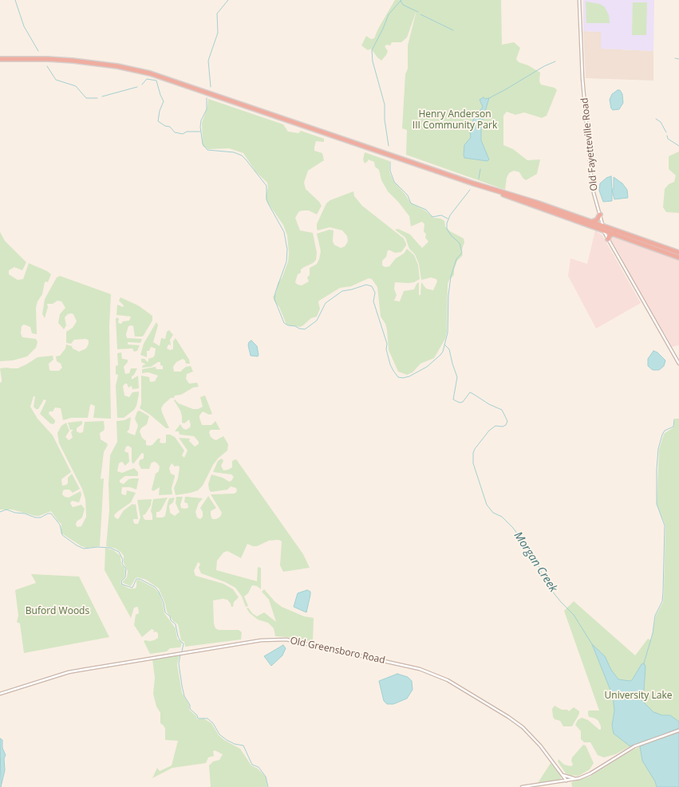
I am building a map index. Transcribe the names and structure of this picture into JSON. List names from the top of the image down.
{
  "streets": {
    "street": ["Old Fayetteville Road", "Old Greensboro Road"]
  },
  "water": ["Morgan Creek"],
  "parks": ["Henry Anderson III Community Park", "Buford Woods", "University Lake"]
}
